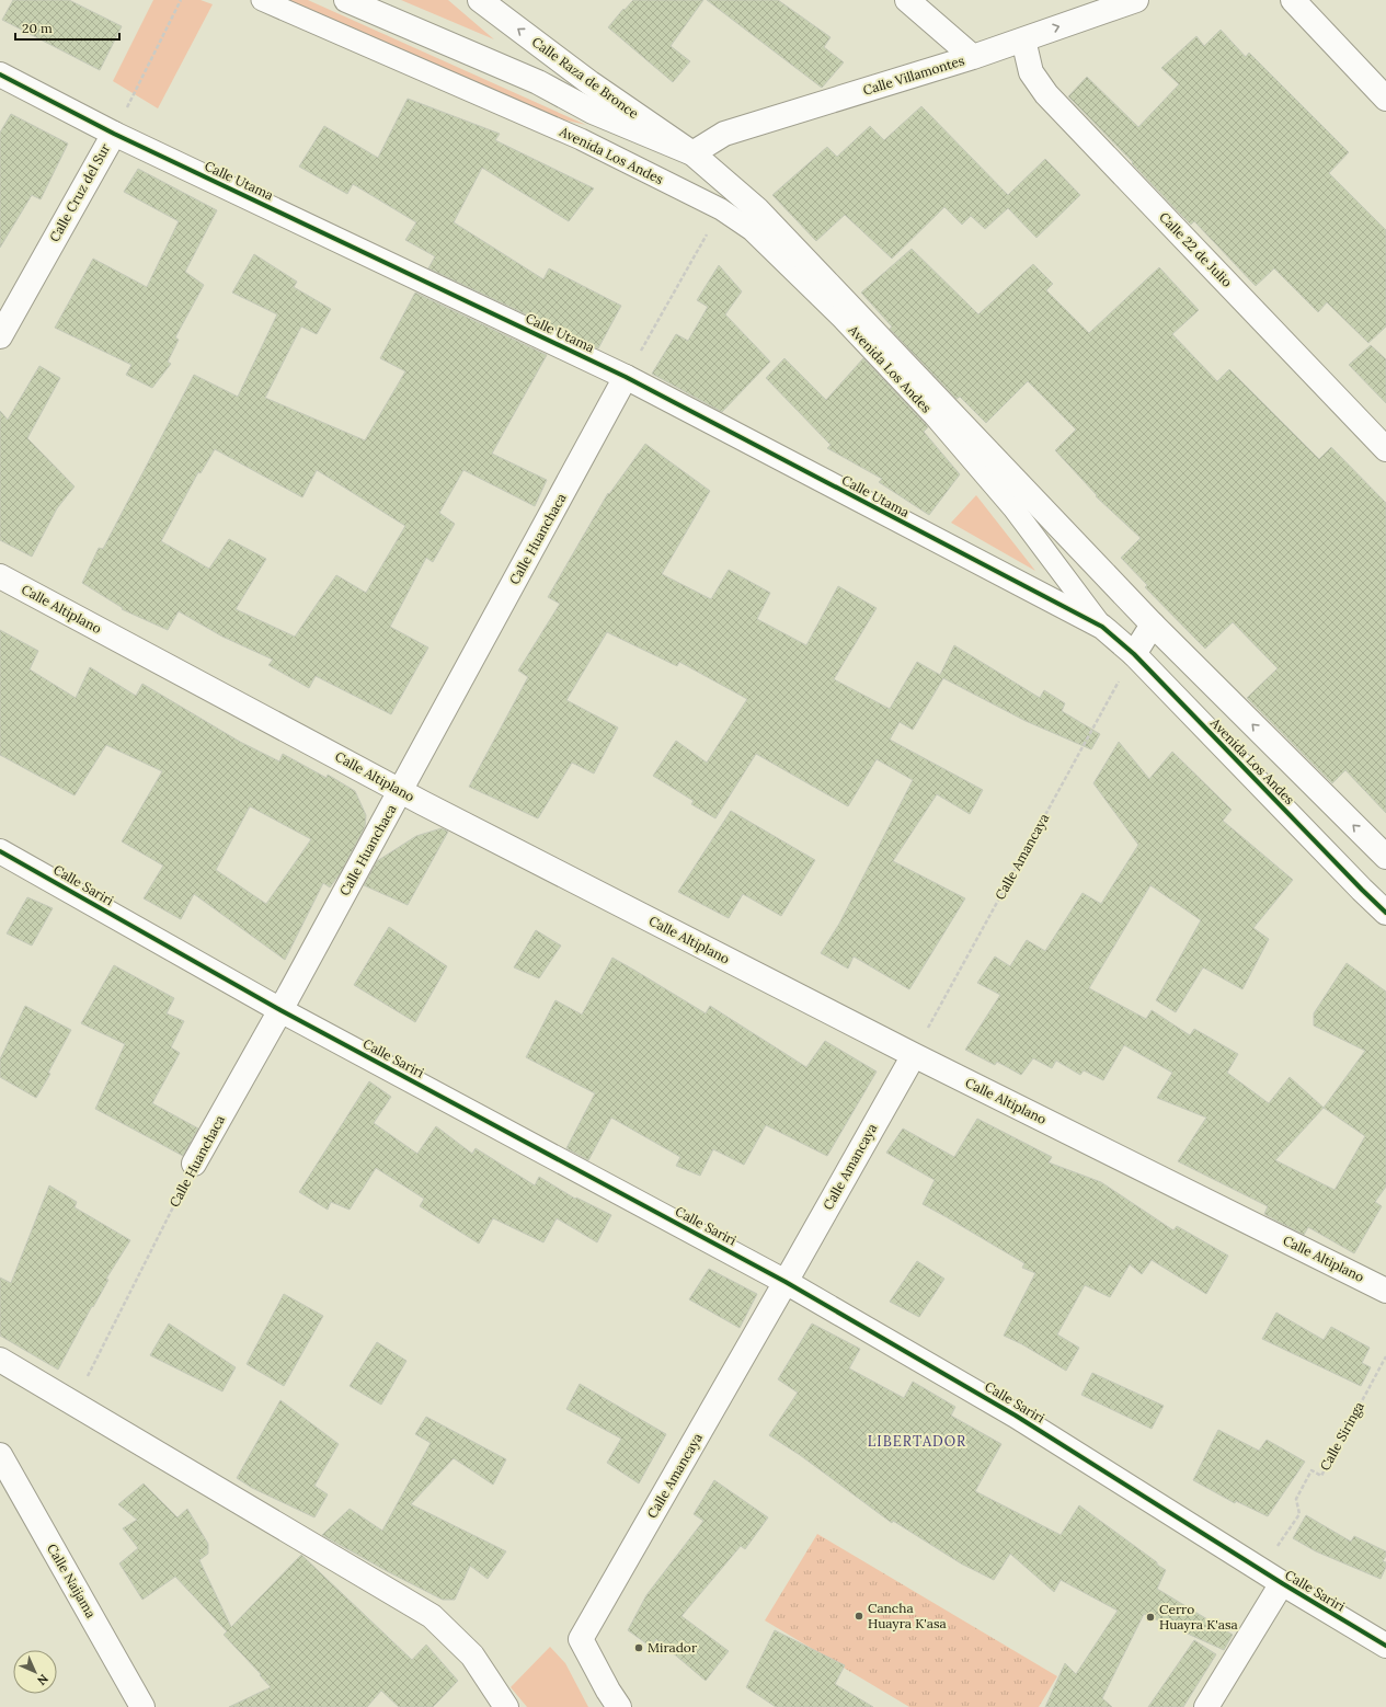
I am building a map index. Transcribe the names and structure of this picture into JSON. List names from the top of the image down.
{
  "streets": {
    "street": [
      "Calle Villamontes",
      "Calle Raza de Bronce",
      "Avenida Los Andes",
      "Calle Utama",
      "Calle Cruz del Sur",
      "Calle 22 de Julio",
      "Calle Huanchaca",
      "Calle Altiplano",
      "Calle Amancaya",
      "Calle Sariri",
      "Calle Naijama"
    ],
    "path": ["Calle Siringa"]
  },
  "crossings": [
    ["Calle Villamontes", "Calle Raza de Bronce"],
    ["Calle Villamontes", "Avenida Los Andes"],
    ["Calle Villamontes", "Calle 22 de Julio"],
    ["Calle Raza de Bronce", "Avenida Los Andes"],
    ["Avenida Los Andes", "Calle Utama"],
    ["Avenida Los Andes", "Calle Amancaya"],
    ["Calle Utama", "Calle Cruz del Sur"],
    ["Calle Utama", "Calle Huanchaca"],
    ["Calle Huanchaca", "Calle Altiplano"],
    ["Calle Huanchaca", "Calle Sariri"],
    ["Calle Altiplano", "Calle Amancaya"],
    ["Calle Amancaya", "Calle Sariri"],
    ["Calle Sariri", "Calle Siringa"]
  ],
  "one_way": ["Calle Raza de Bronce"],
  "districts": ["LIBERTADOR"],
  "places": ["Cancha Huayra K'asa", "Cerro Huayra K'asa", "Mirador"],
  "scale_bar": "20 m",
  "north": "bottom right"
}
